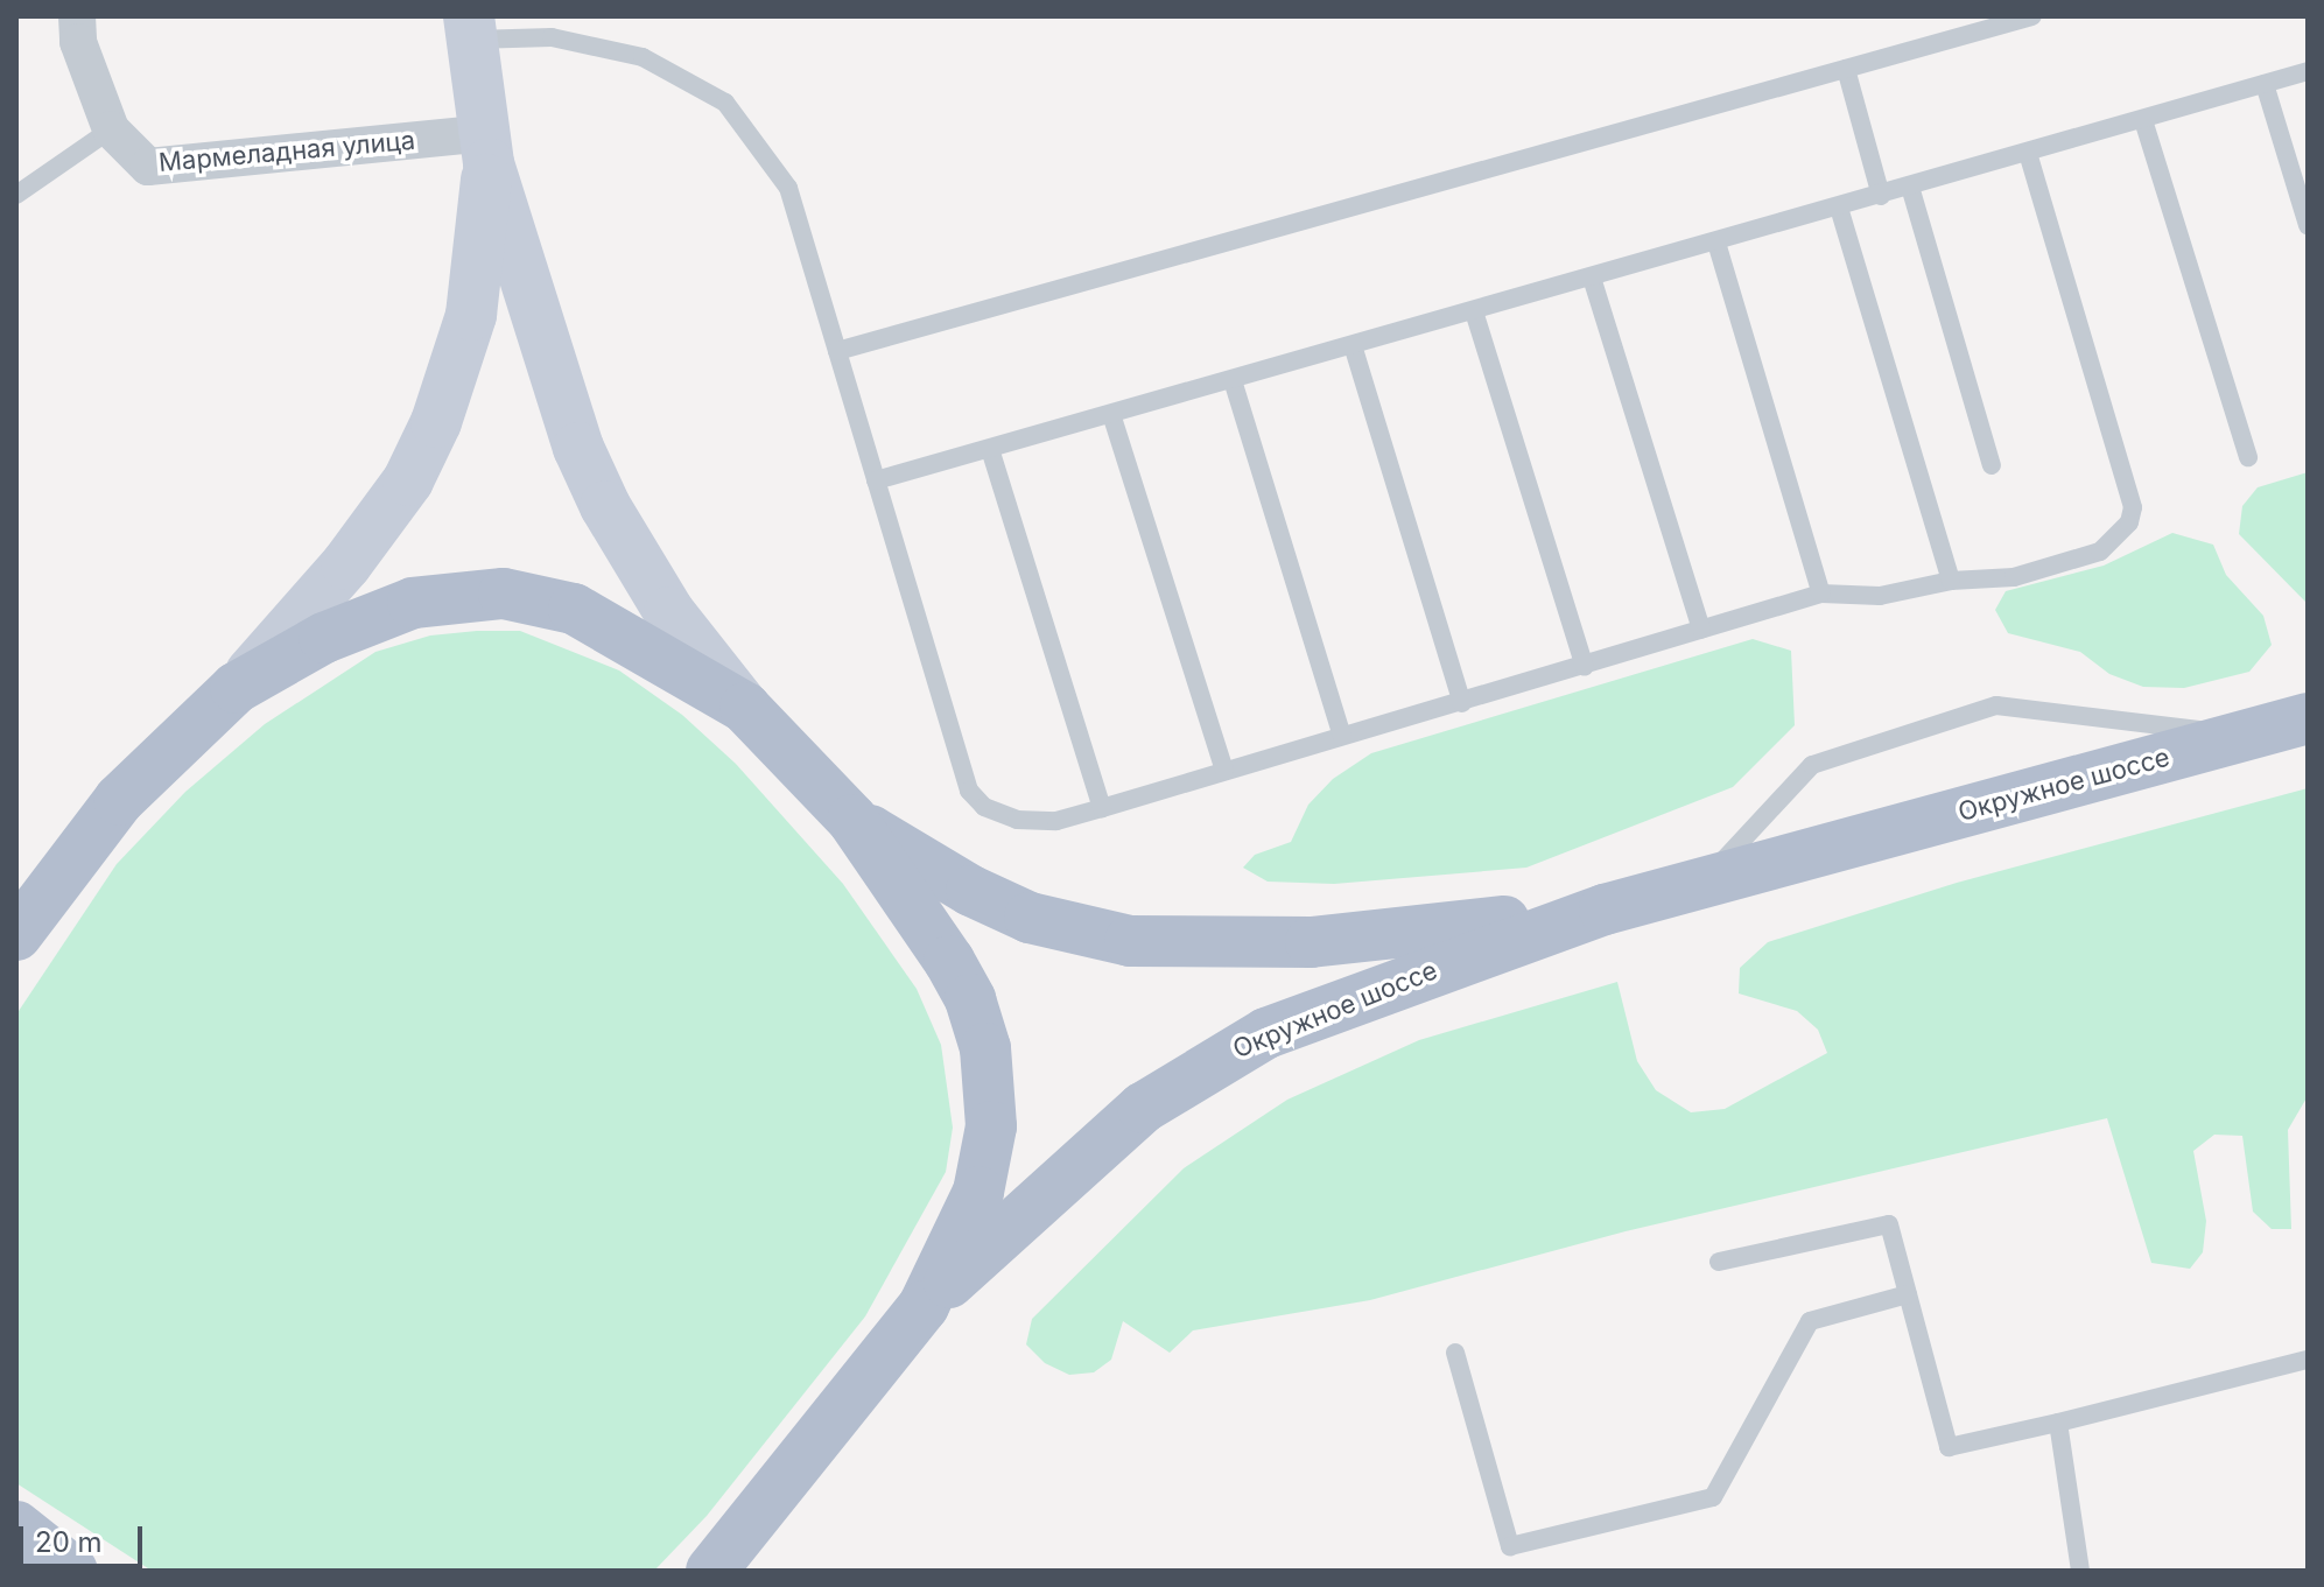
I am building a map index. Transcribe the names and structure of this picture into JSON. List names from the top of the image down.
{
  "streets": {
    "main road": ["Окружное шоссе"],
    "street": ["Мармеладная улица"]
  },
  "scale_bar": "20 m"
}
